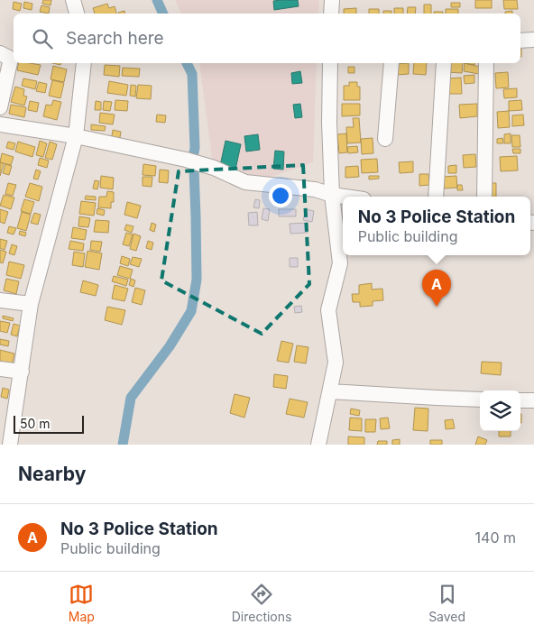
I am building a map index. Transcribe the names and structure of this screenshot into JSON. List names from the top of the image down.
{
  "scale_bar": "50 m",
  "page": {
    "search": "Search here",
    "popup": ["No 3 Police Station", "Public building"],
    "pins": "A",
    "scale": "50 m",
    "heading": "Nearby",
    "list": [
      {
        "mark": "A",
        "name": "No 3 Police Station",
        "note": "Public building",
        "value": "140 m"
      }
    ],
    "nav": ["Map", "Directions", "Saved"]
  }
}
